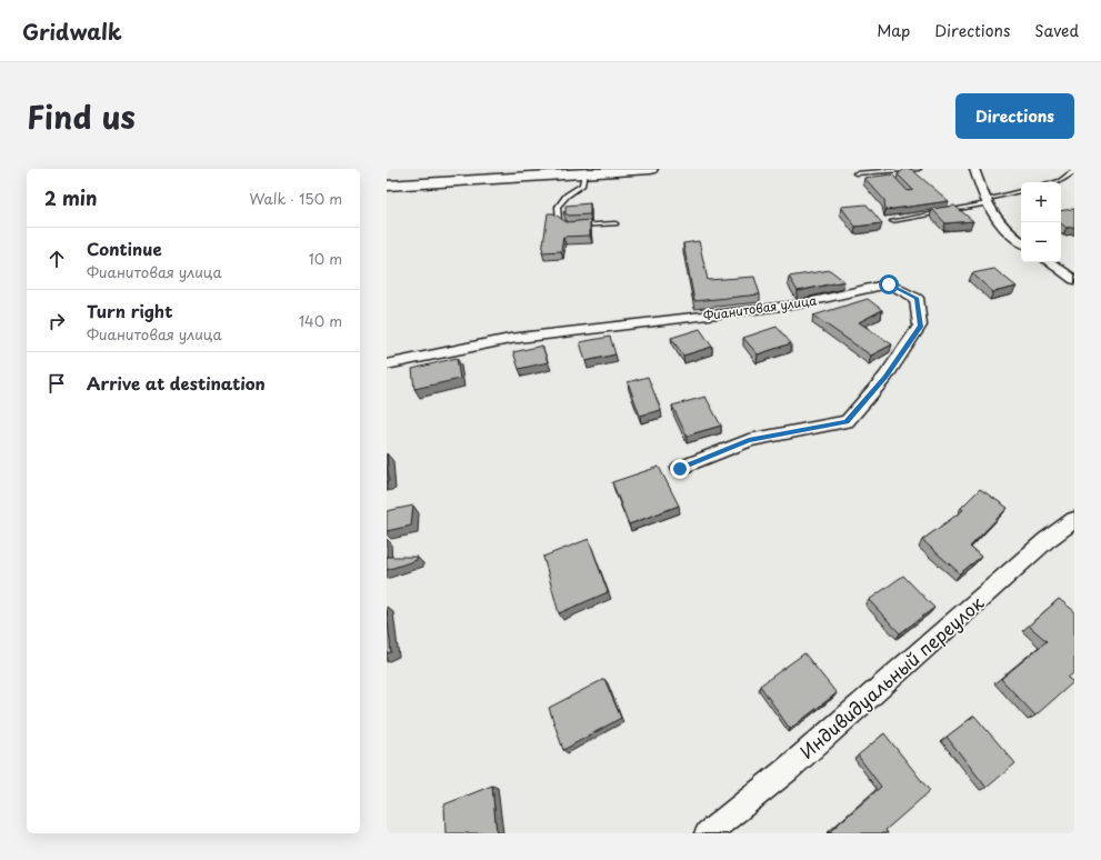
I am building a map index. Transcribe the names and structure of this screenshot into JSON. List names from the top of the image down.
{
  "streets": {
    "street": ["Фианитовая улица", "Индивидуальный переулок"]
  },
  "page": {
    "header": "Gridwalk",
    "nav": ["Map", "Directions", "Saved"],
    "title": "Find us",
    "buttons": "Directions",
    "heading": ["2 min", "Walk · 150 m"],
    "map_buttons": ["+", "−"],
    "list": [
      ["Continue", "Фианитовая улица", "10 m"],
      ["Turn right", "Фианитовая улица", "140 m"],
      "Arrive at destination"
    ]
  }
}
